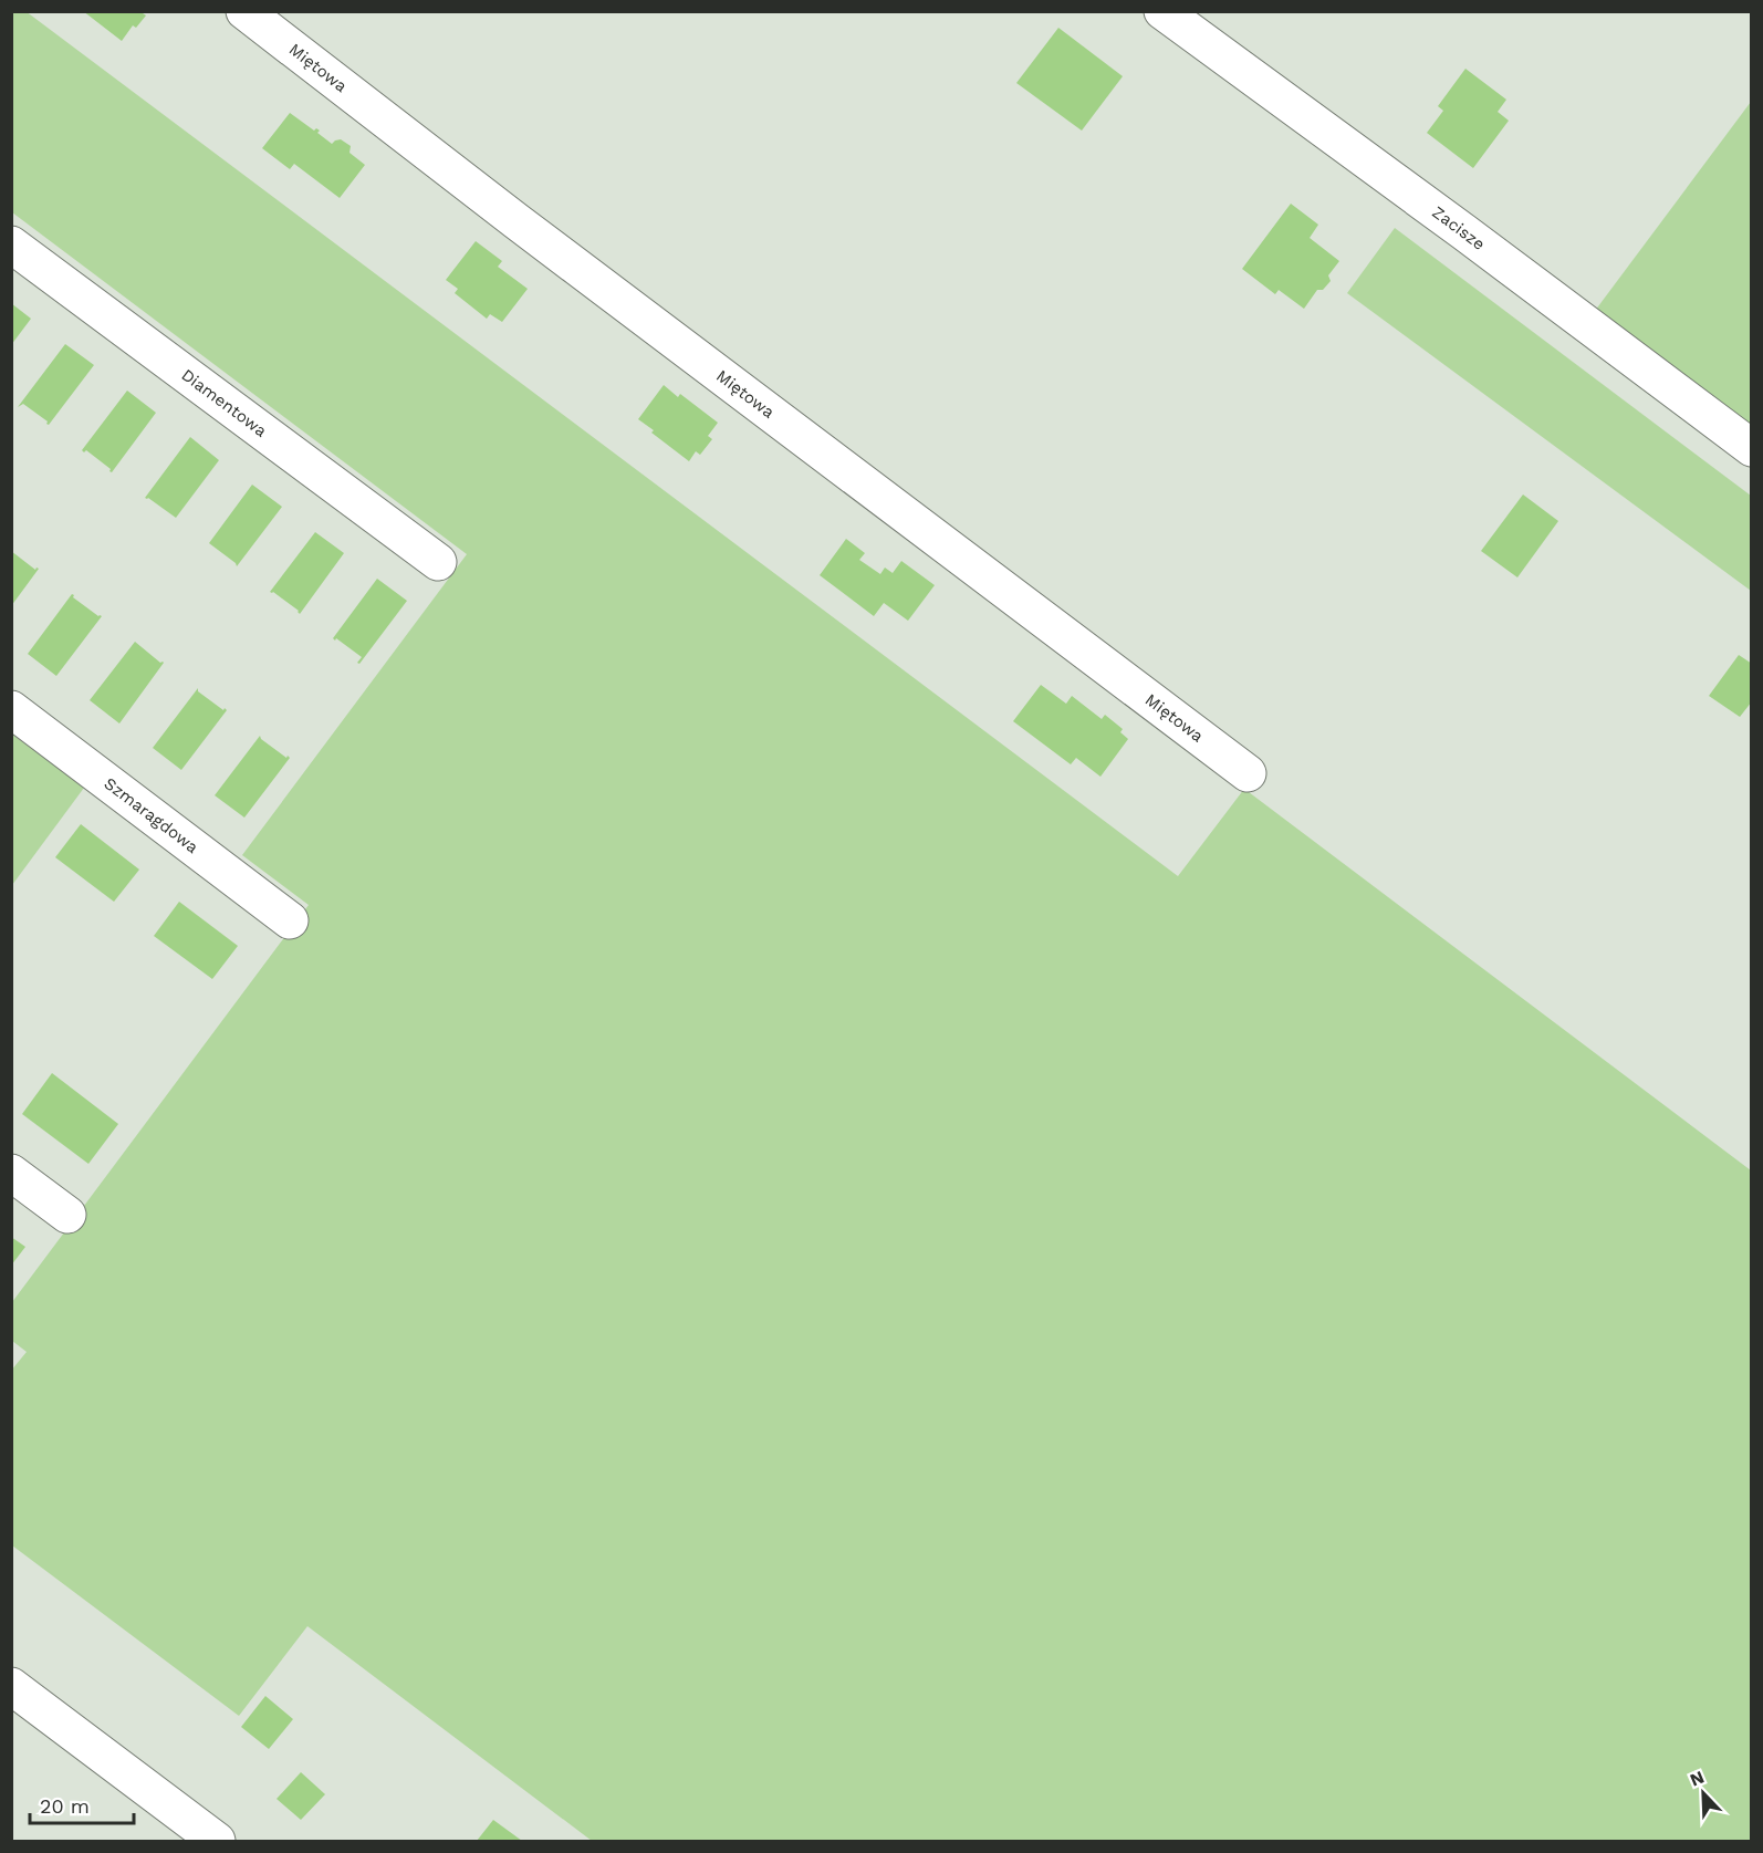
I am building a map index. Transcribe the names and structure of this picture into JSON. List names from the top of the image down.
{
  "streets": {
    "street": [
      "Miętowa",
      "Zacisze",
      "Diamentowa",
      "Szmaragdowa"
    ]
  },
  "scale_bar": "20 m",
  "north": "top left"
}
